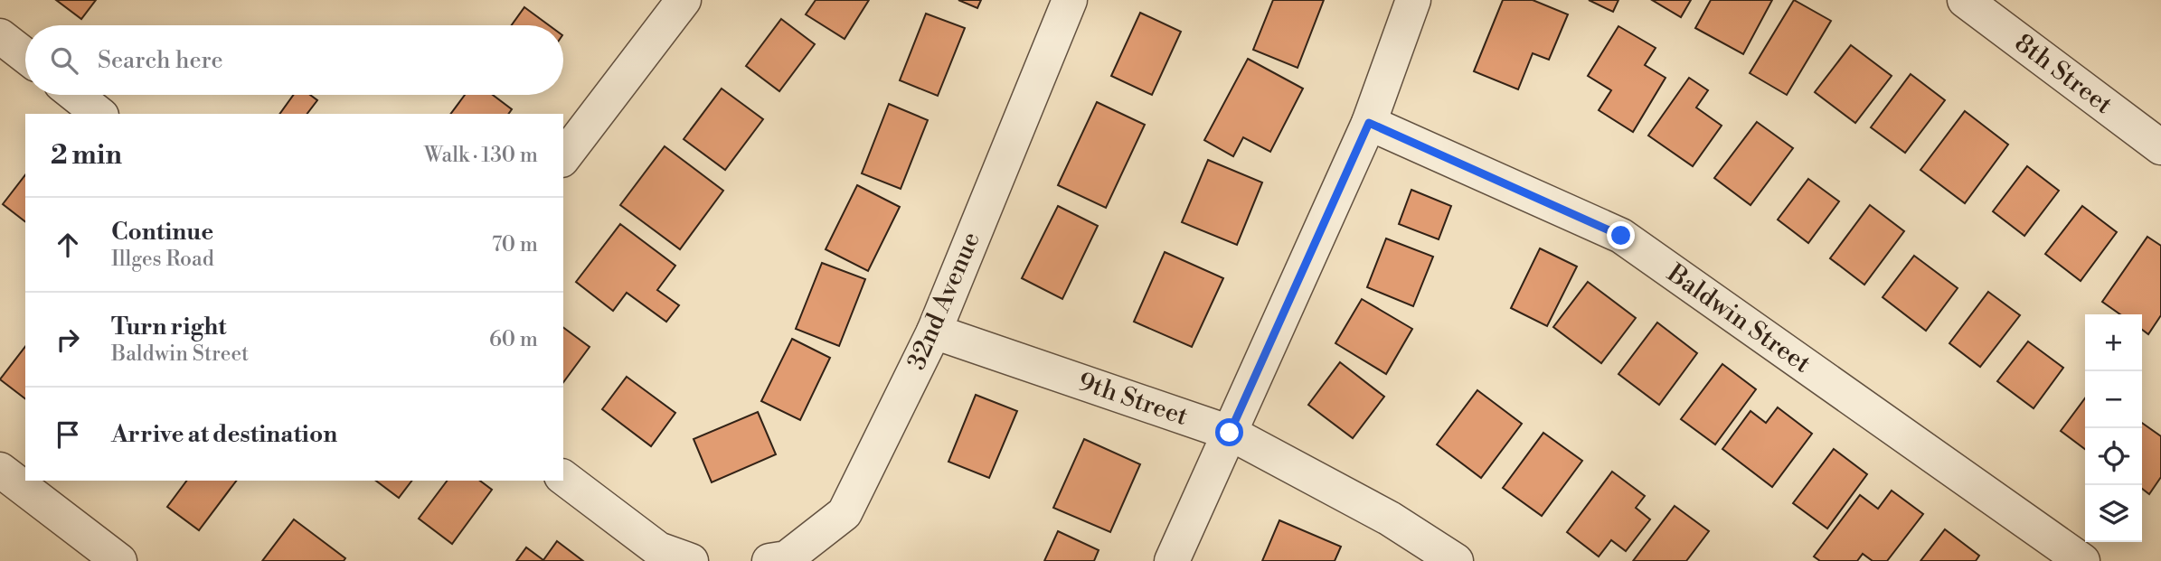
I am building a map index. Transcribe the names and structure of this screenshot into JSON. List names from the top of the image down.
{
  "streets": {
    "street": [
      "8th Street",
      "32nd Avenue",
      "Baldwin Street",
      "9th Street"
    ]
  },
  "crossings": [
    ["32nd Avenue", "9th Street"]
  ],
  "page": {
    "search": "Search here",
    "heading": ["2 min", "Walk · 130 m"],
    "list": [
      ["Continue", "Illges Road", "70 m"],
      ["Turn right", "Baldwin Street", "60 m"],
      "Arrive at destination"
    ],
    "map_buttons": ["+", "−"]
  }
}
